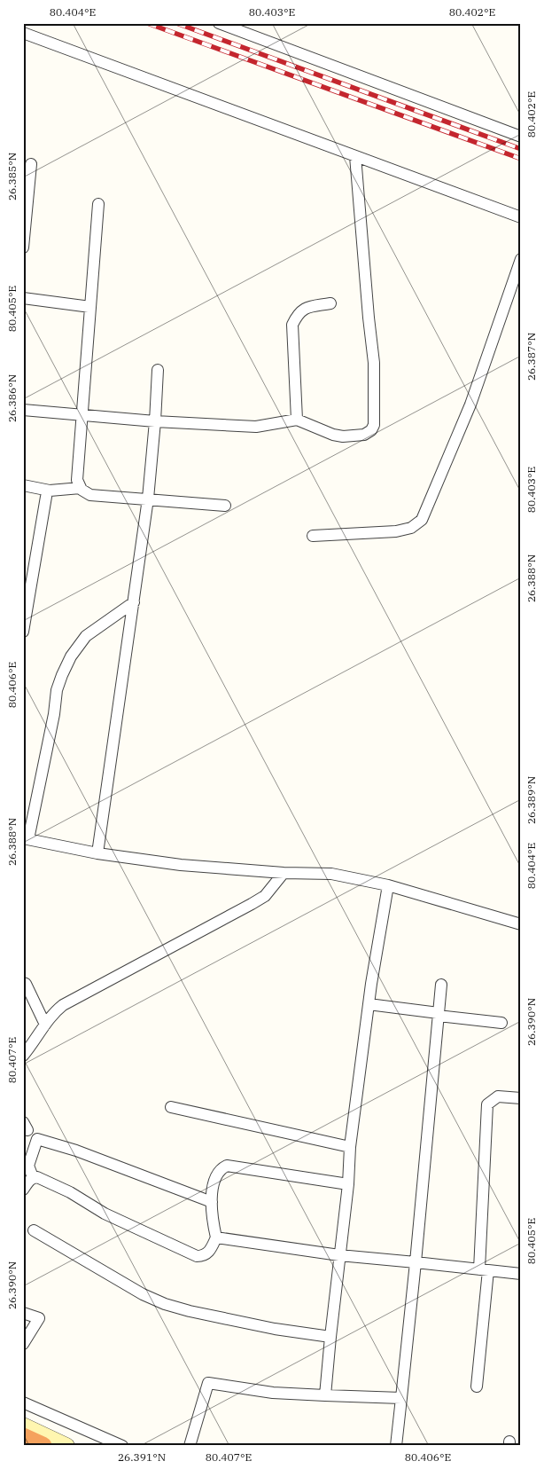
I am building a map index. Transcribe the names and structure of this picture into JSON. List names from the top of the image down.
{
  "coordinates": [
    "80.404°E",
    "80.403°E",
    "80.402°E",
    "26.385°N",
    "80.405°E",
    "26.387°N",
    "26.386°N",
    "26.388°N",
    "80.406°E",
    "26.389°N",
    "26.390°N",
    "80.407°E",
    "26.391°N"
  ]
}
